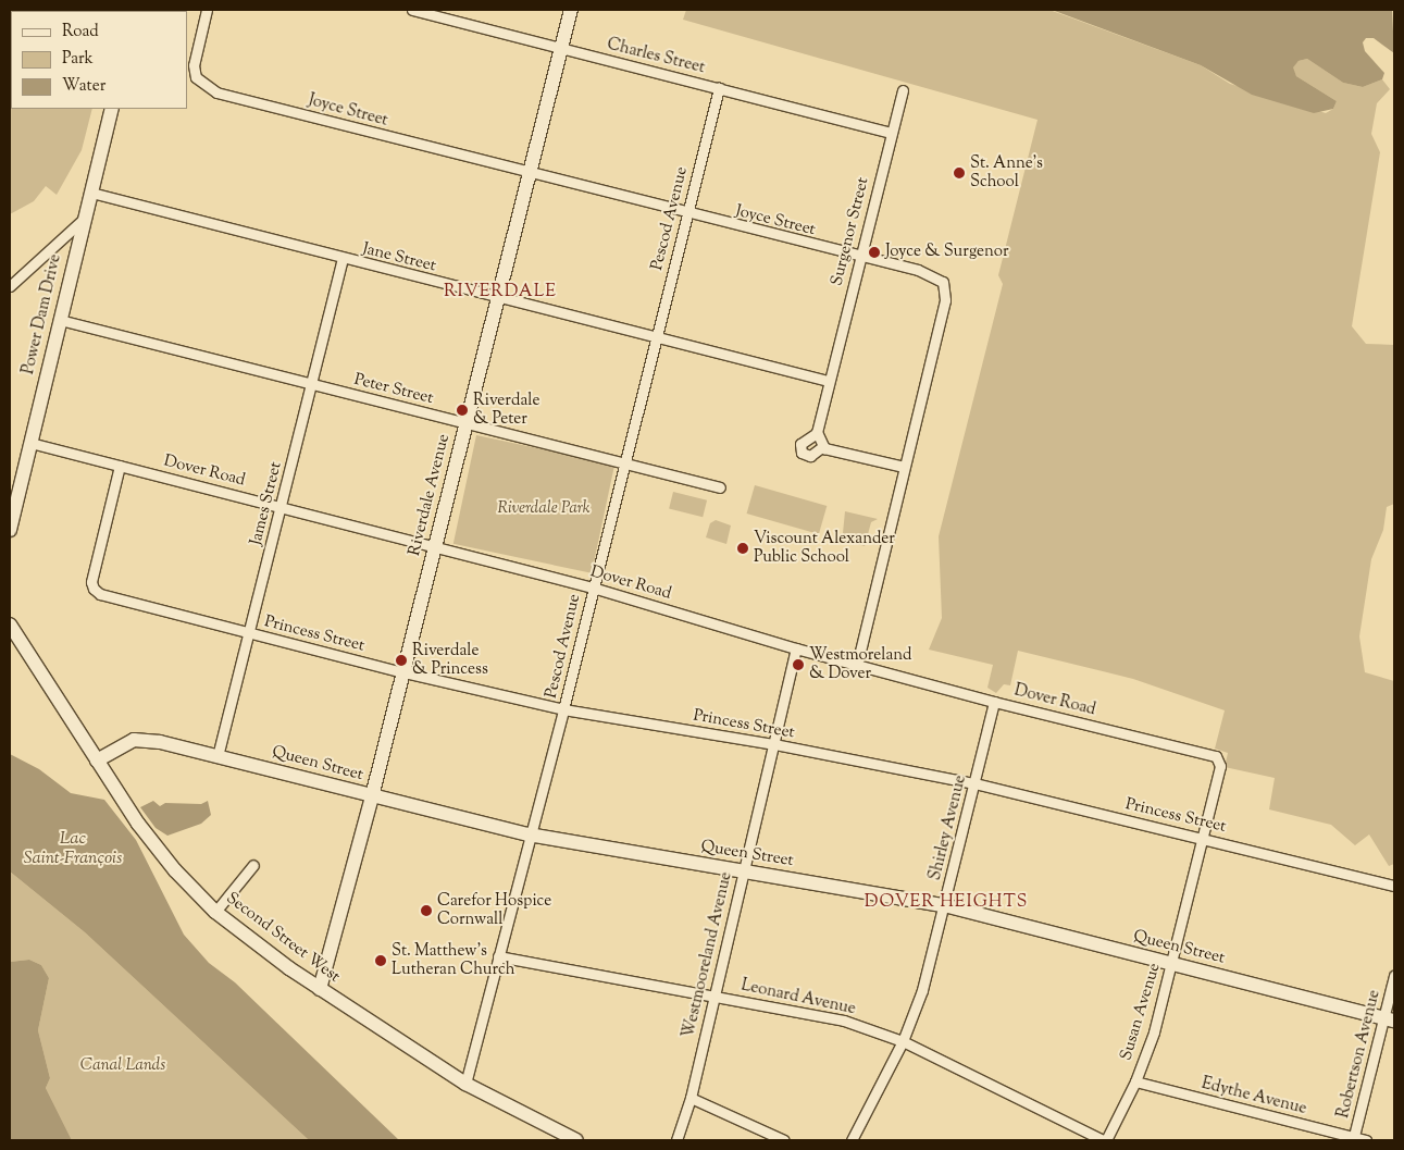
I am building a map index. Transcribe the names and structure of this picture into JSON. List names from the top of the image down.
{
  "streets": {
    "street": [
      "Charles Street",
      "Joyce Street",
      "Pescod Avenue",
      "Surgenor Street",
      "Jane Street",
      "Power Dam Drive",
      "Peter Street",
      "Dover Road",
      "Riverdale Avenue",
      "James Street",
      "Princess Street",
      "Queen Street",
      "Shirley Avenue",
      "Second Street West",
      "Westmooreland Avenue",
      "Leonard Avenue",
      "Susan Avenue",
      "Robertson Avenue",
      "Edythe Avenue"
    ]
  },
  "crossings": [
    ["Charles Street", "Pescod Avenue"],
    ["Charles Street", "Surgenor Street"],
    ["Charles Street", "Riverdale Avenue"],
    ["Joyce Street", "Pescod Avenue"],
    ["Joyce Street", "Surgenor Street"],
    ["Joyce Street", "Dover Road"],
    ["Joyce Street", "Riverdale Avenue"],
    ["Pescod Avenue", "Jane Street"],
    ["Pescod Avenue", "Peter Street"],
    ["Pescod Avenue", "Dover Road"],
    ["Pescod Avenue", "Princess Street"],
    ["Pescod Avenue", "Queen Street"],
    ["Pescod Avenue", "Second Street West"],
    ["Pescod Avenue", "Leonard Avenue"],
    ["Surgenor Street", "Jane Street"],
    ["Jane Street", "Power Dam Drive"],
    ["Jane Street", "Riverdale Avenue"],
    ["Jane Street", "James Street"],
    ["Power Dam Drive", "Peter Street"],
    ["Power Dam Drive", "Dover Road"],
    ["Peter Street", "Riverdale Avenue"],
    ["Peter Street", "James Street"],
    ["Dover Road", "Riverdale Avenue"],
    ["Dover Road", "James Street"],
    ["Dover Road", "Princess Street"],
    ["Dover Road", "Shirley Avenue"],
    ["Dover Road", "Westmooreland Avenue"],
    ["Dover Road", "Susan Avenue"],
    ["Riverdale Avenue", "Princess Street"],
    ["Riverdale Avenue", "Queen Street"],
    ["Riverdale Avenue", "Second Street West"],
    ["James Street", "Princess Street"],
    ["James Street", "Queen Street"],
    ["Princess Street", "Shirley Avenue"],
    ["Princess Street", "Westmooreland Avenue"],
    ["Princess Street", "Susan Avenue"],
    ["Queen Street", "Shirley Avenue"],
    ["Queen Street", "Second Street West"],
    ["Queen Street", "Westmooreland Avenue"],
    ["Queen Street", "Susan Avenue"],
    ["Queen Street", "Robertson Avenue"],
    ["Shirley Avenue", "Leonard Avenue"],
    ["Westmooreland Avenue", "Leonard Avenue"],
    ["Leonard Avenue", "Susan Avenue"],
    ["Susan Avenue", "Edythe Avenue"],
    ["Robertson Avenue", "Edythe Avenue"]
  ],
  "districts": ["RIVERDALE", "DOVER HEIGHTS"],
  "water": ["Lac Saint-François"],
  "parks": ["Riverdale Park", "Canal Lands"],
  "places": [
    "St. Anne's School",
    "Joyce & Surgenor",
    "Riverdale & Peter",
    "Viscount Alexander Public School",
    "Riverdale & Princess",
    "Westmoreland & Dover",
    "Carefor Hospice Cornwall",
    "St. Matthew's Lutheran Church"
  ],
  "legend": ["Road", "Park", "Water"]
}
